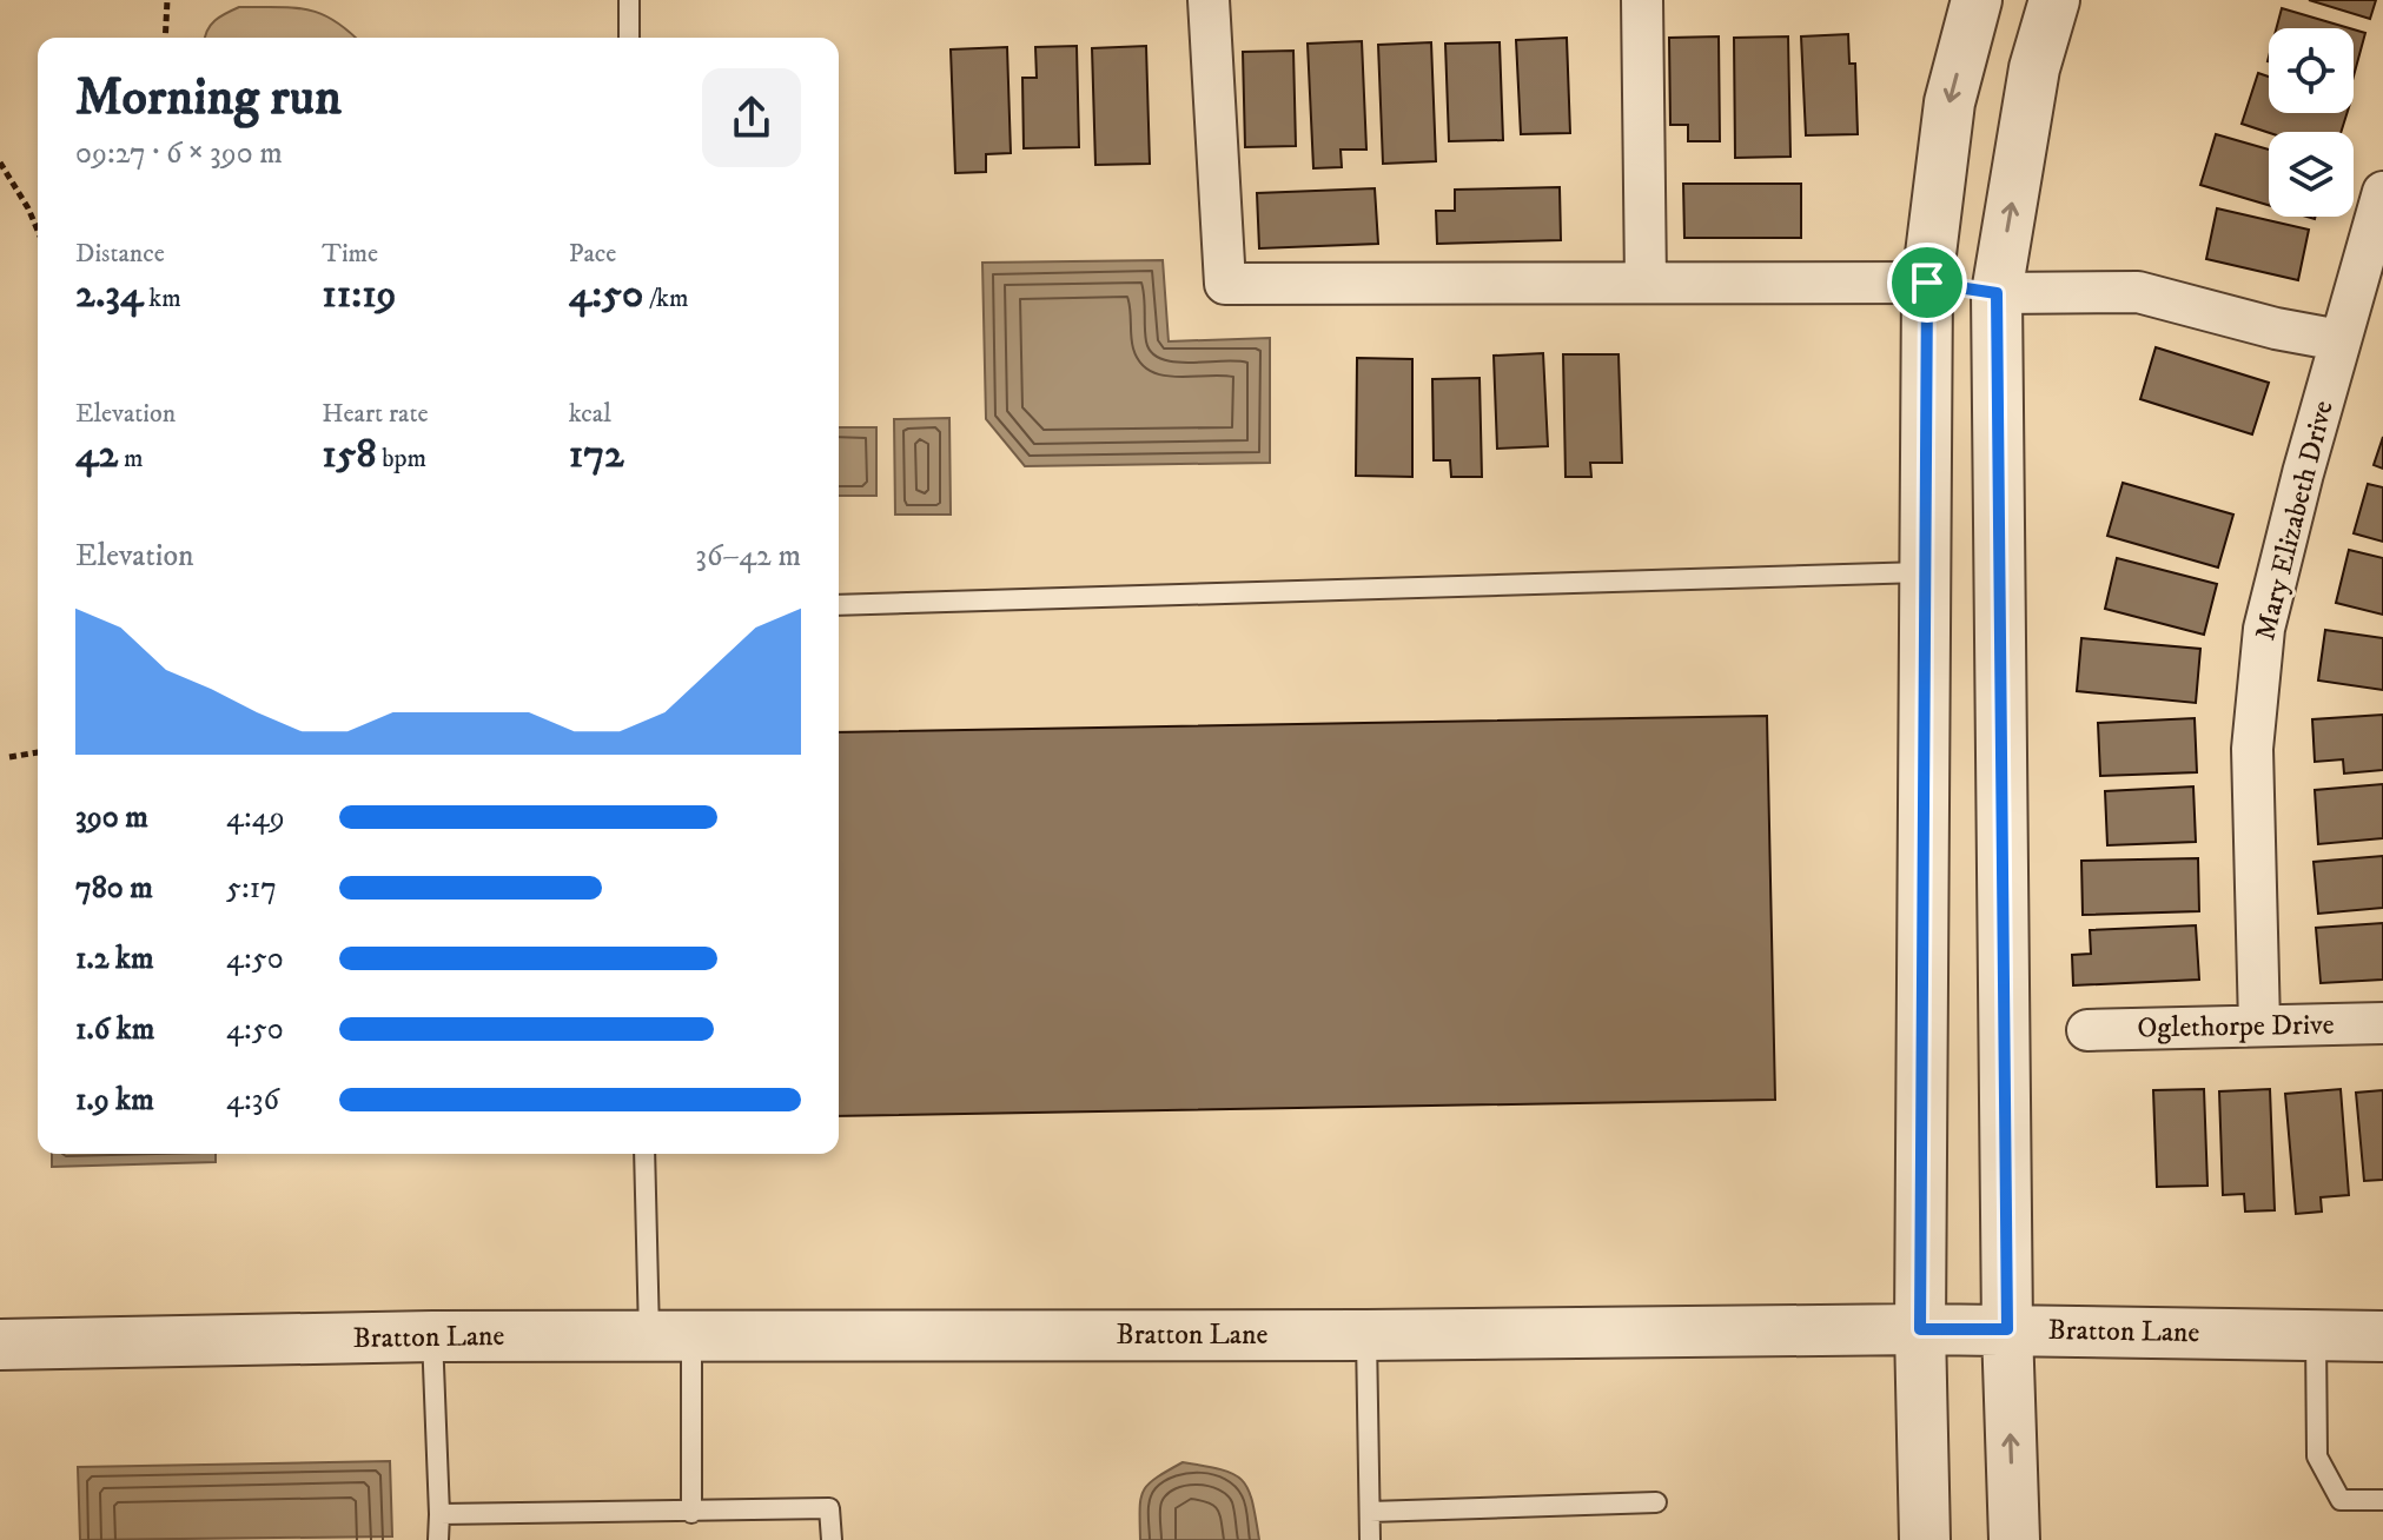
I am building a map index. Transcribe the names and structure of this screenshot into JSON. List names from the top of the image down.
{
  "streets": {
    "street": ["Mary Elizabeth Drive", "Oglethorpe Drive", "Bratton Lane"]
  },
  "crossings": [
    ["Mary Elizabeth Drive", "Oglethorpe Drive"]
  ],
  "page": {
    "heading": ["Morning run", "09:27 · 6 × 390 m"],
    "stats": [
      ["Distance", "2.34 km"],
      ["Time", "11:19"],
      ["Pace", "4:50 /km"],
      ["Elevation", "42 m"],
      ["Heart rate", "158 bpm"],
      ["kcal", "172"]
    ],
    "chart": ["Elevation", "36–42 m"],
    "list": [
      {
        "name": "390 m",
        "note": "4:49"
      },
      {
        "name": "780 m",
        "note": "5:17"
      },
      {
        "name": "1.2 km",
        "note": "4:50"
      },
      {
        "name": "1.6 km",
        "note": "4:50"
      },
      {
        "name": "1.9 km",
        "note": "4:36"
      }
    ]
  }
}
